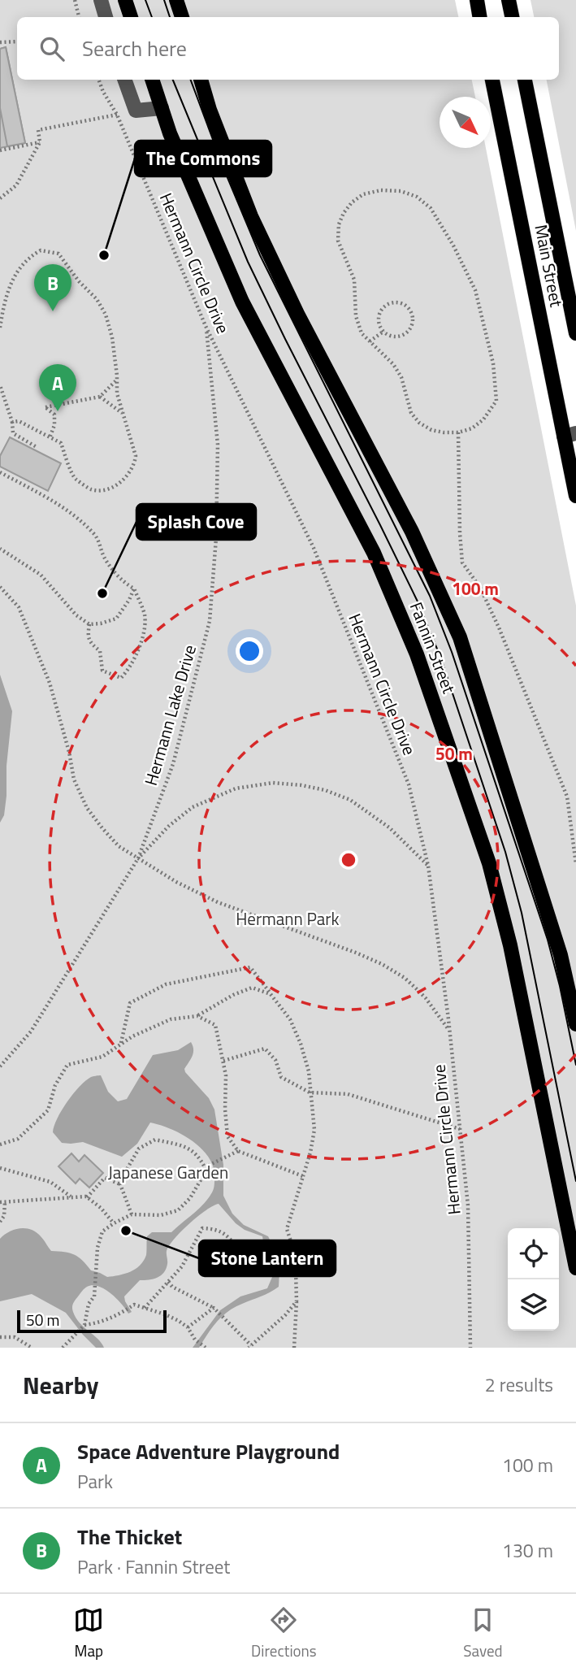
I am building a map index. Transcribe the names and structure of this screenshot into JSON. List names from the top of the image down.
{
  "streets": {
    "main road": ["Main Street", "Fannin Street"],
    "path": ["Hermann Circle Drive", "Hermann Lake Drive"]
  },
  "crossings": [
    ["Hermann Circle Drive", "Hermann Lake Drive"]
  ],
  "parks": ["Hermann Park", "Japanese Garden"],
  "places": ["The Commons", "Splash Cove", "Stone Lantern"],
  "scale_bar": "50 m",
  "north": "bottom right",
  "page": {
    "search": "Search here",
    "pins": ["B", "A"],
    "scale": "50 m",
    "heading": ["Nearby", "2 results"],
    "list": [
      {
        "mark": "A",
        "name": "Space Adventure Playground",
        "note": "Park",
        "value": "100 m"
      },
      {
        "mark": "B",
        "name": "The Thicket",
        "note": "Park · Fannin Street",
        "value": "130 m"
      }
    ],
    "nav": ["Map", "Directions", "Saved"]
  },
  "rings": ["100 m", "50 m"]
}
